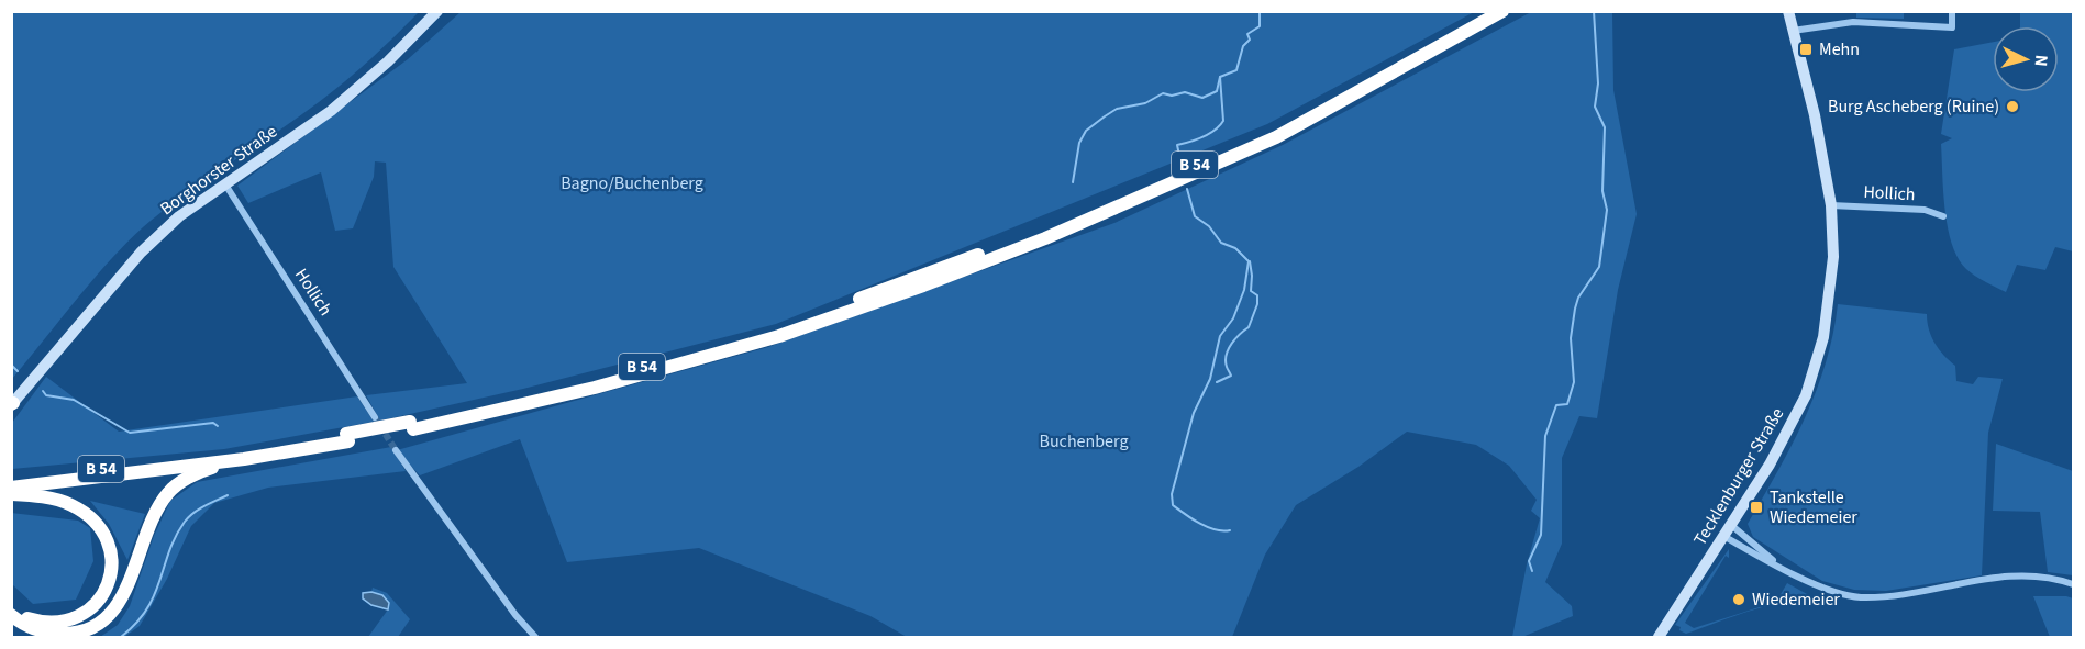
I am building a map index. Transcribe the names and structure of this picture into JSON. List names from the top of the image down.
{
  "streets": {
    "highway": ["B 54"],
    "main road": ["Borghorster Straße", "Tecklenburger Straße"],
    "street": ["Hollich"]
  },
  "crossings": [
    ["Borghorster Straße", "Hollich"],
    ["Hollich", "Tecklenburger Straße"]
  ],
  "parks": ["Bagno/Buchenberg", "Buchenberg"],
  "places": {
    "transit": ["Mehn", "Tankstelle Wiedemeier"],
    "other": ["Burg Ascheberg (Ruine)", "Wiedemeier"]
  },
  "north": "right"
}
